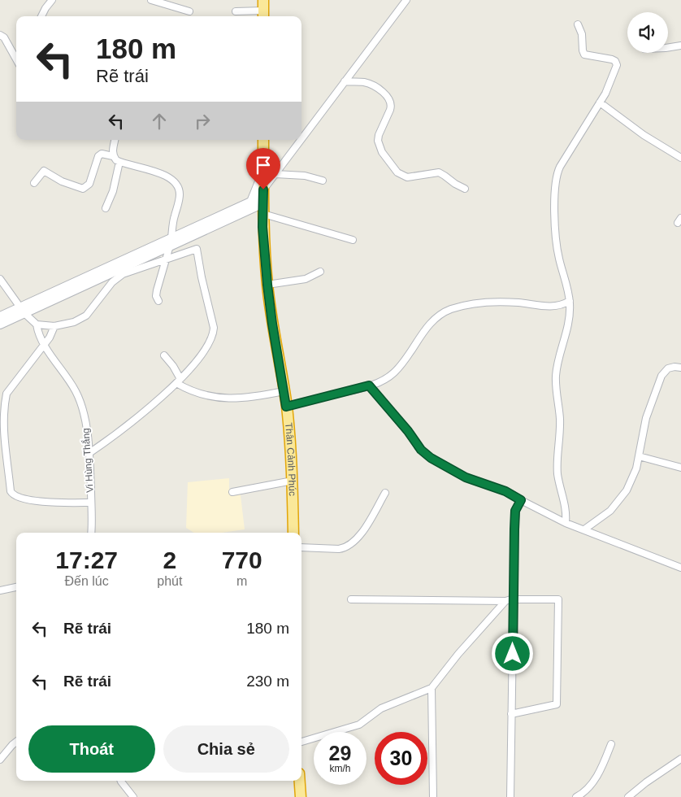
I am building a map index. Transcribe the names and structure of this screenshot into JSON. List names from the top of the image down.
{
  "streets": {
    "highway": ["Thân Cảnh Phúc"],
    "street": ["Vi Hùng Thắng"]
  },
  "page": {
    "turn": ["180 m", "Rẽ trái"],
    "eta": [
      "17:27",
      "Đến lúc",
      "2",
      "phút",
      "770",
      "m"
    ],
    "list": [
      {
        "name": "Rẽ trái",
        "value": "180 m"
      },
      {
        "name": "Rẽ trái",
        "value": "230 m"
      }
    ],
    "buttons": ["Thoát", "Chia sẻ"],
    "speed": "29 km/h",
    "limit": "30"
  }
}
